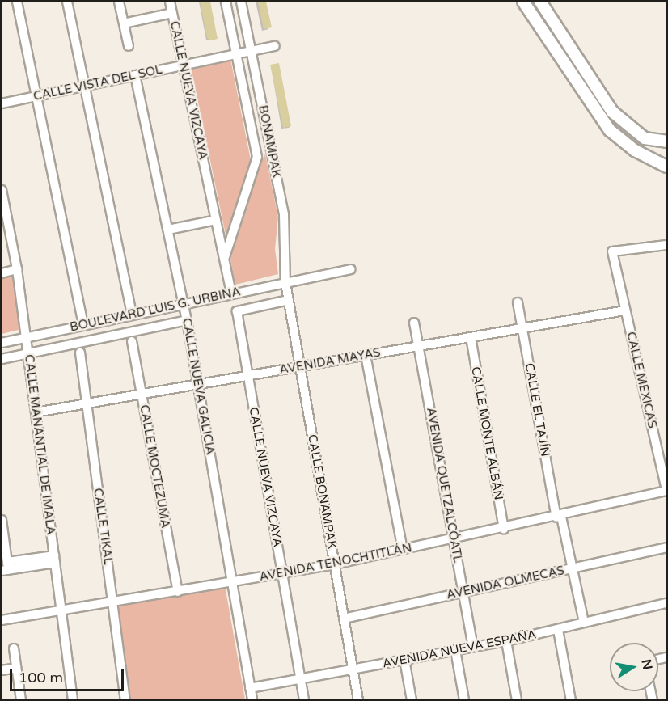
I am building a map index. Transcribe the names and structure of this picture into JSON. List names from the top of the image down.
{
  "streets": {
    "street": [
      "CALLE VISTA DEL SOL",
      "CALLE NUEVA VIZCAYA",
      "BONAMPAK",
      "BOULEVARD LUIS G. URBINA",
      "AVENIDA MAYAS",
      "CALLE MEXICAS",
      "CALLE NUEVA GALICIA",
      "CALLE EL TAJÍN",
      "CALLE MONTE ALBÁN",
      "CALLE MANANTIAL DE IMALA",
      "CALLE MOCTEZUMA",
      "AVENIDA QUETZALCÓATL",
      "CALLE BONAMPAK",
      "CALLE TIKAL",
      "AVENIDA TENOCHTITLÁN",
      "AVENIDA OLMECAS",
      "AVENIDA NUEVA ESPAÑA"
    ]
  },
  "crossings": [
    ["CALLE VISTA DEL SOL", "CALLE NUEVA VIZCAYA"],
    ["CALLE VISTA DEL SOL", "BONAMPAK"],
    ["CALLE VISTA DEL SOL", "CALLE NUEVA GALICIA"],
    ["CALLE NUEVA VIZCAYA", "BONAMPAK"],
    ["CALLE NUEVA VIZCAYA", "BOULEVARD LUIS G. URBINA"],
    ["CALLE NUEVA VIZCAYA", "AVENIDA MAYAS"],
    ["CALLE NUEVA VIZCAYA", "AVENIDA TENOCHTITLÁN"],
    ["CALLE NUEVA VIZCAYA", "AVENIDA NUEVA ESPAÑA"],
    ["BONAMPAK", "BOULEVARD LUIS G. URBINA"],
    ["BONAMPAK", "CALLE BONAMPAK"],
    ["BOULEVARD LUIS G. URBINA", "CALLE NUEVA GALICIA"],
    ["BOULEVARD LUIS G. URBINA", "CALLE MANANTIAL DE IMALA"],
    ["BOULEVARD LUIS G. URBINA", "CALLE BONAMPAK"],
    ["AVENIDA MAYAS", "CALLE MEXICAS"],
    ["AVENIDA MAYAS", "CALLE NUEVA GALICIA"],
    ["AVENIDA MAYAS", "CALLE EL TAJÍN"],
    ["AVENIDA MAYAS", "CALLE MONTE ALBÁN"],
    ["AVENIDA MAYAS", "CALLE MANANTIAL DE IMALA"],
    ["AVENIDA MAYAS", "CALLE MOCTEZUMA"],
    ["AVENIDA MAYAS", "AVENIDA QUETZALCÓATL"],
    ["AVENIDA MAYAS", "CALLE BONAMPAK"],
    ["AVENIDA MAYAS", "CALLE TIKAL"],
    ["CALLE MEXICAS", "AVENIDA TENOCHTITLÁN"],
    ["CALLE NUEVA GALICIA", "AVENIDA TENOCHTITLÁN"],
    ["CALLE NUEVA GALICIA", "AVENIDA NUEVA ESPAÑA"],
    ["CALLE EL TAJÍN", "AVENIDA TENOCHTITLÁN"],
    ["CALLE EL TAJÍN", "AVENIDA OLMECAS"],
    ["CALLE EL TAJÍN", "AVENIDA NUEVA ESPAÑA"],
    ["CALLE MONTE ALBÁN", "AVENIDA TENOCHTITLÁN"],
    ["CALLE MANANTIAL DE IMALA", "AVENIDA TENOCHTITLÁN"],
    ["CALLE MOCTEZUMA", "AVENIDA TENOCHTITLÁN"],
    ["AVENIDA QUETZALCÓATL", "AVENIDA TENOCHTITLÁN"],
    ["AVENIDA QUETZALCÓATL", "AVENIDA OLMECAS"],
    ["AVENIDA QUETZALCÓATL", "AVENIDA NUEVA ESPAÑA"],
    ["CALLE BONAMPAK", "AVENIDA TENOCHTITLÁN"],
    ["CALLE BONAMPAK", "AVENIDA OLMECAS"],
    ["CALLE BONAMPAK", "AVENIDA NUEVA ESPAÑA"],
    ["CALLE TIKAL", "AVENIDA TENOCHTITLÁN"]
  ],
  "scale_bar": "100 m",
  "north": "right"
}
